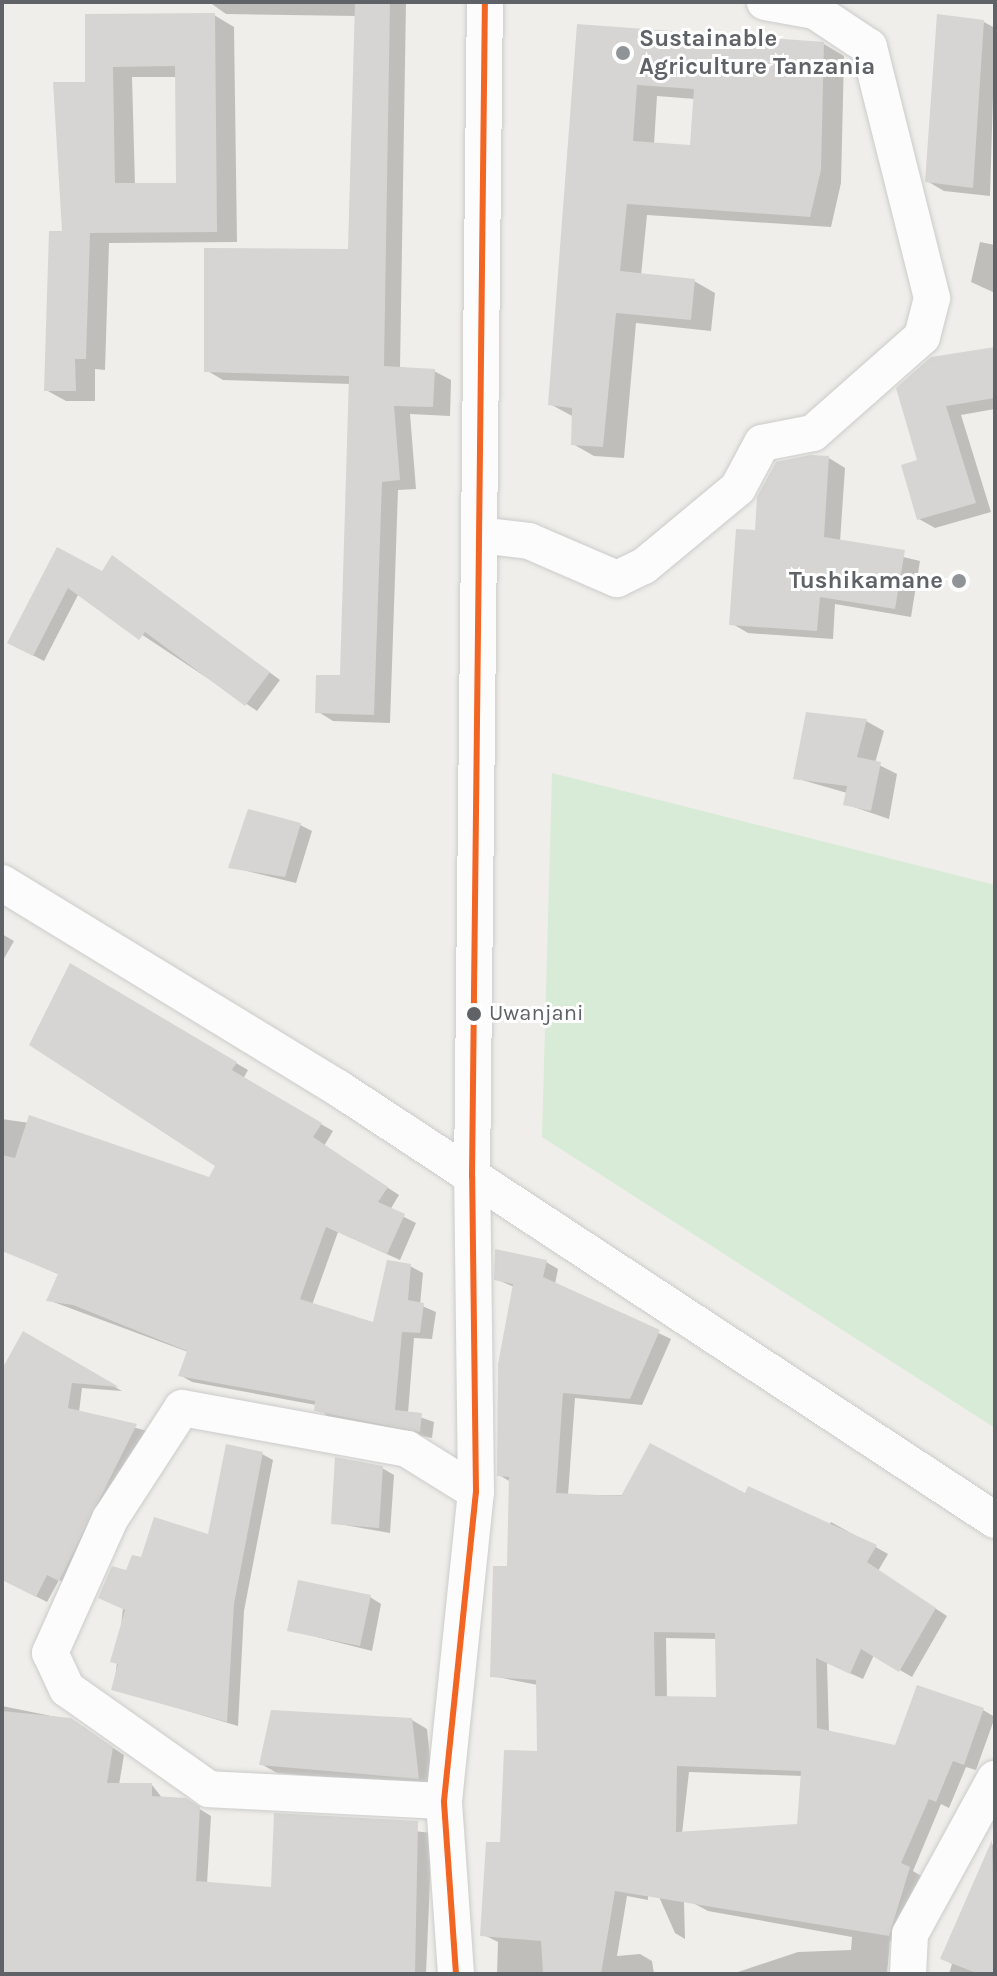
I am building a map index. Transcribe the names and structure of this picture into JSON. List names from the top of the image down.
{
  "places": ["Sustainable Agriculture Tanzania", "Tushikamane", "Uwanjani"]
}
